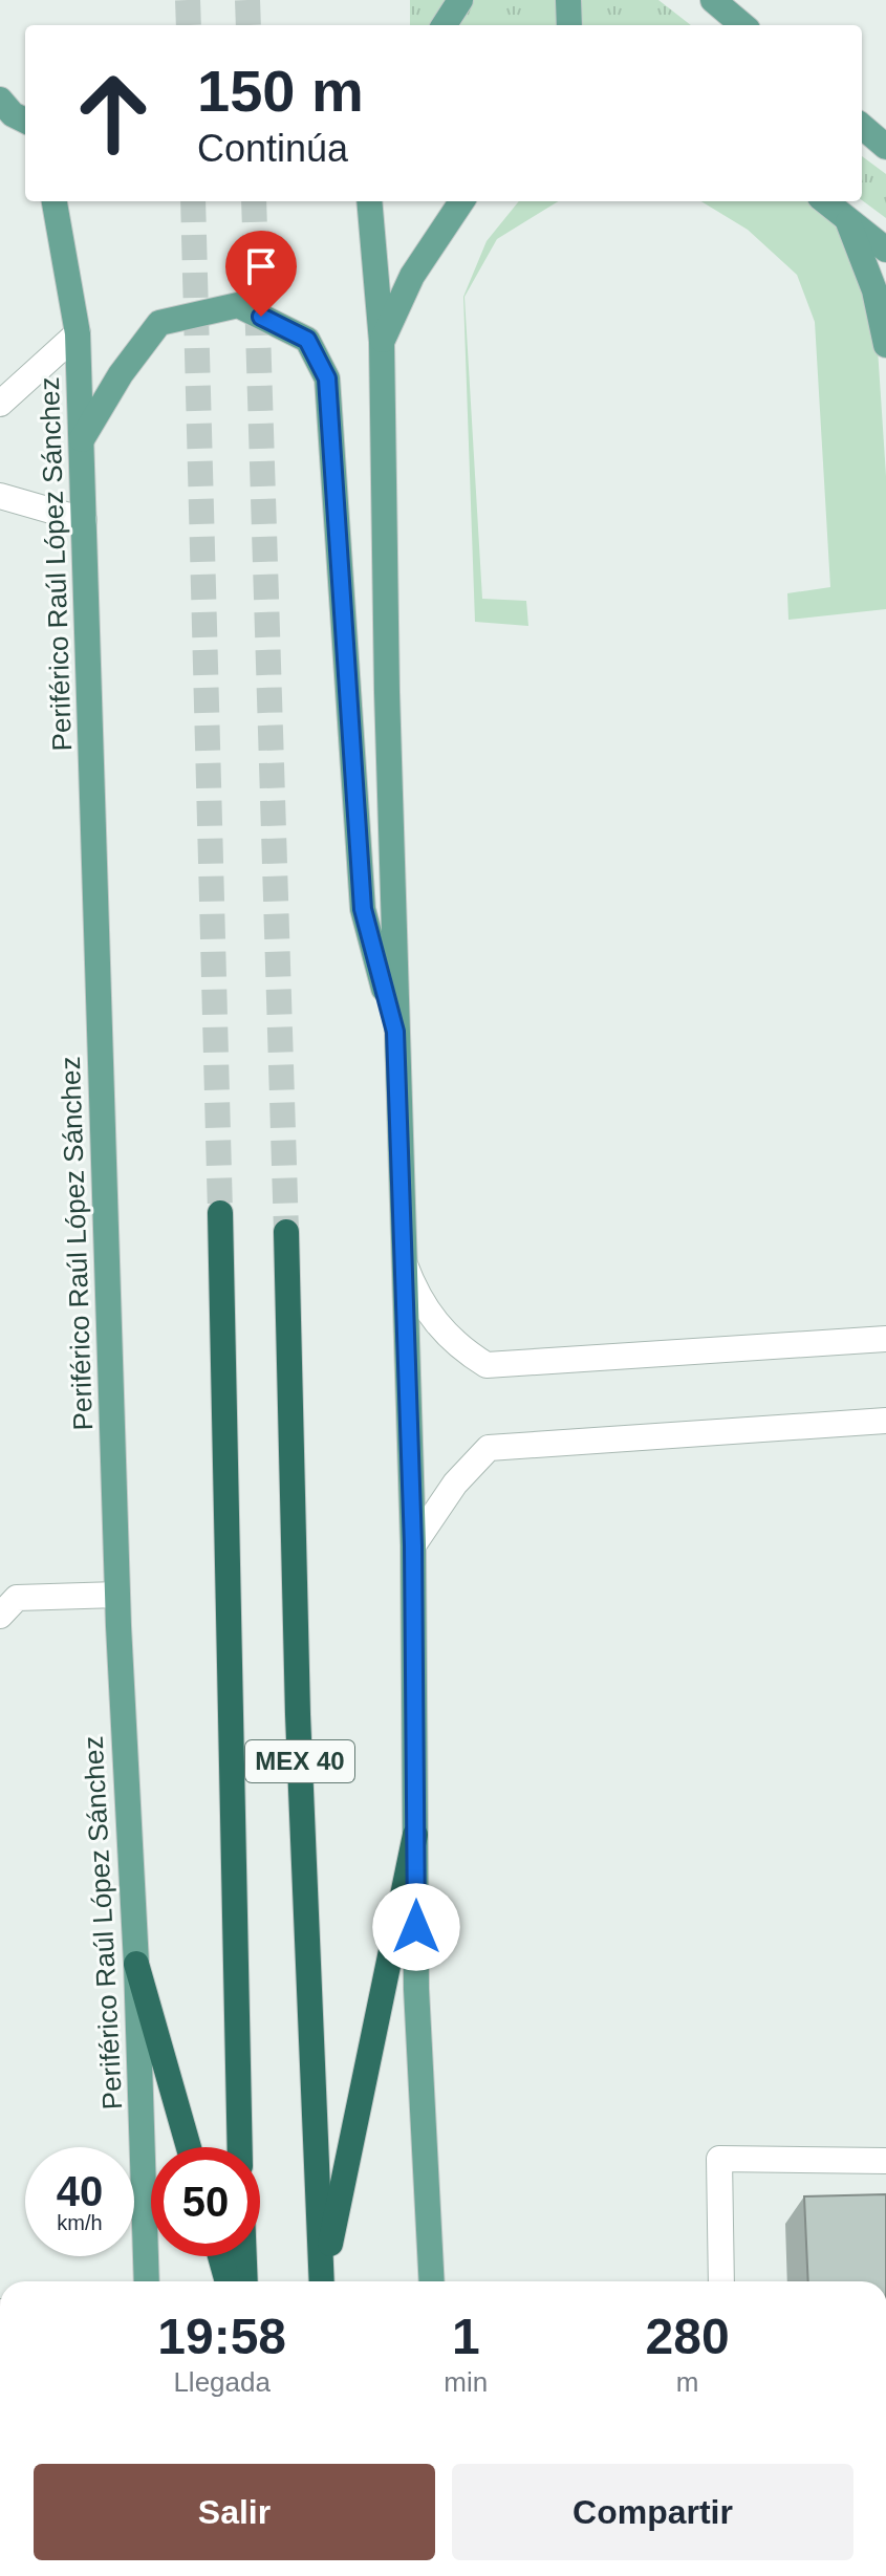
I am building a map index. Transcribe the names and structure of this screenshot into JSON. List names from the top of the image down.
{
  "streets": {
    "highway": ["MEX 40"],
    "main road": ["Periférico Raúl López Sánchez"]
  },
  "page": {
    "turn": ["150 m", "Continúa"],
    "speed": "40 km/h",
    "limit": "50",
    "eta": [
      "19:58",
      "Llegada",
      "1",
      "min",
      "280",
      "m"
    ],
    "buttons": ["Salir", "Compartir"]
  }
}
